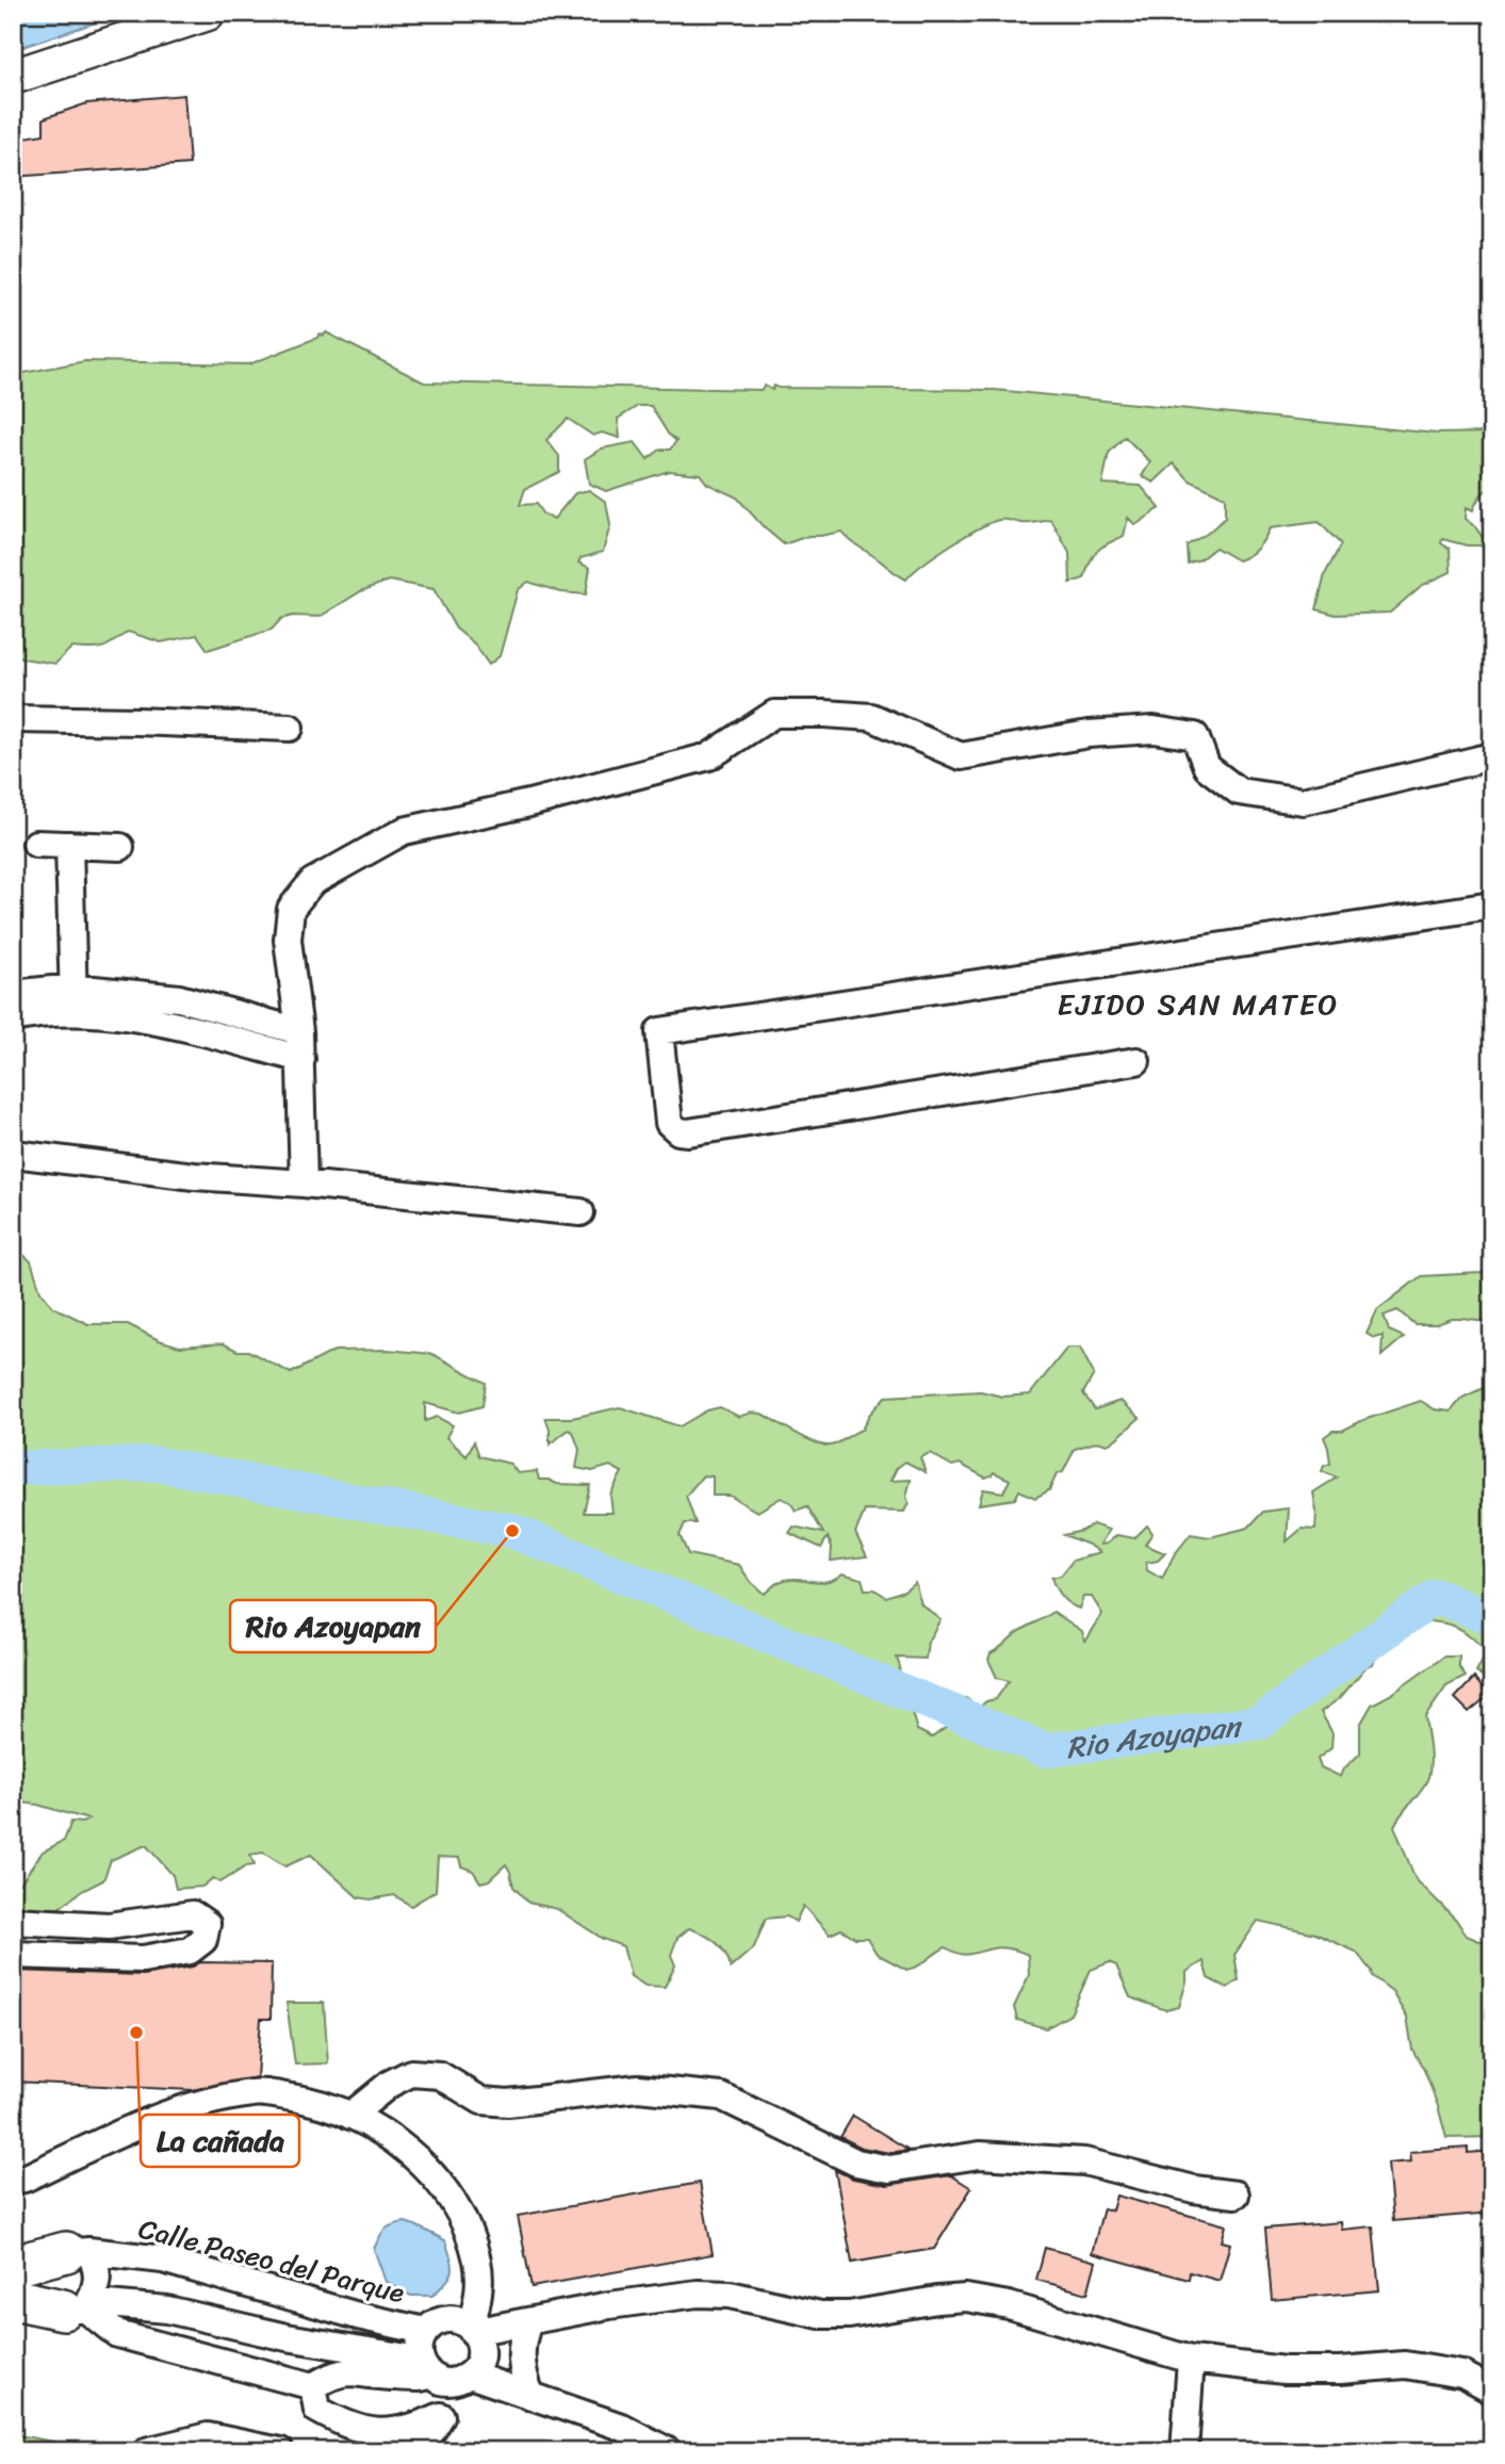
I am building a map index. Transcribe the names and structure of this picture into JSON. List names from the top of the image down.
{
  "streets": {
    "street": ["Calle Paseo del Parque"]
  },
  "districts": ["EJIDO SAN MATEO"],
  "water": ["Rio Azoyapan"],
  "places": ["Rio Azoyapan", "La cañada"]
}
